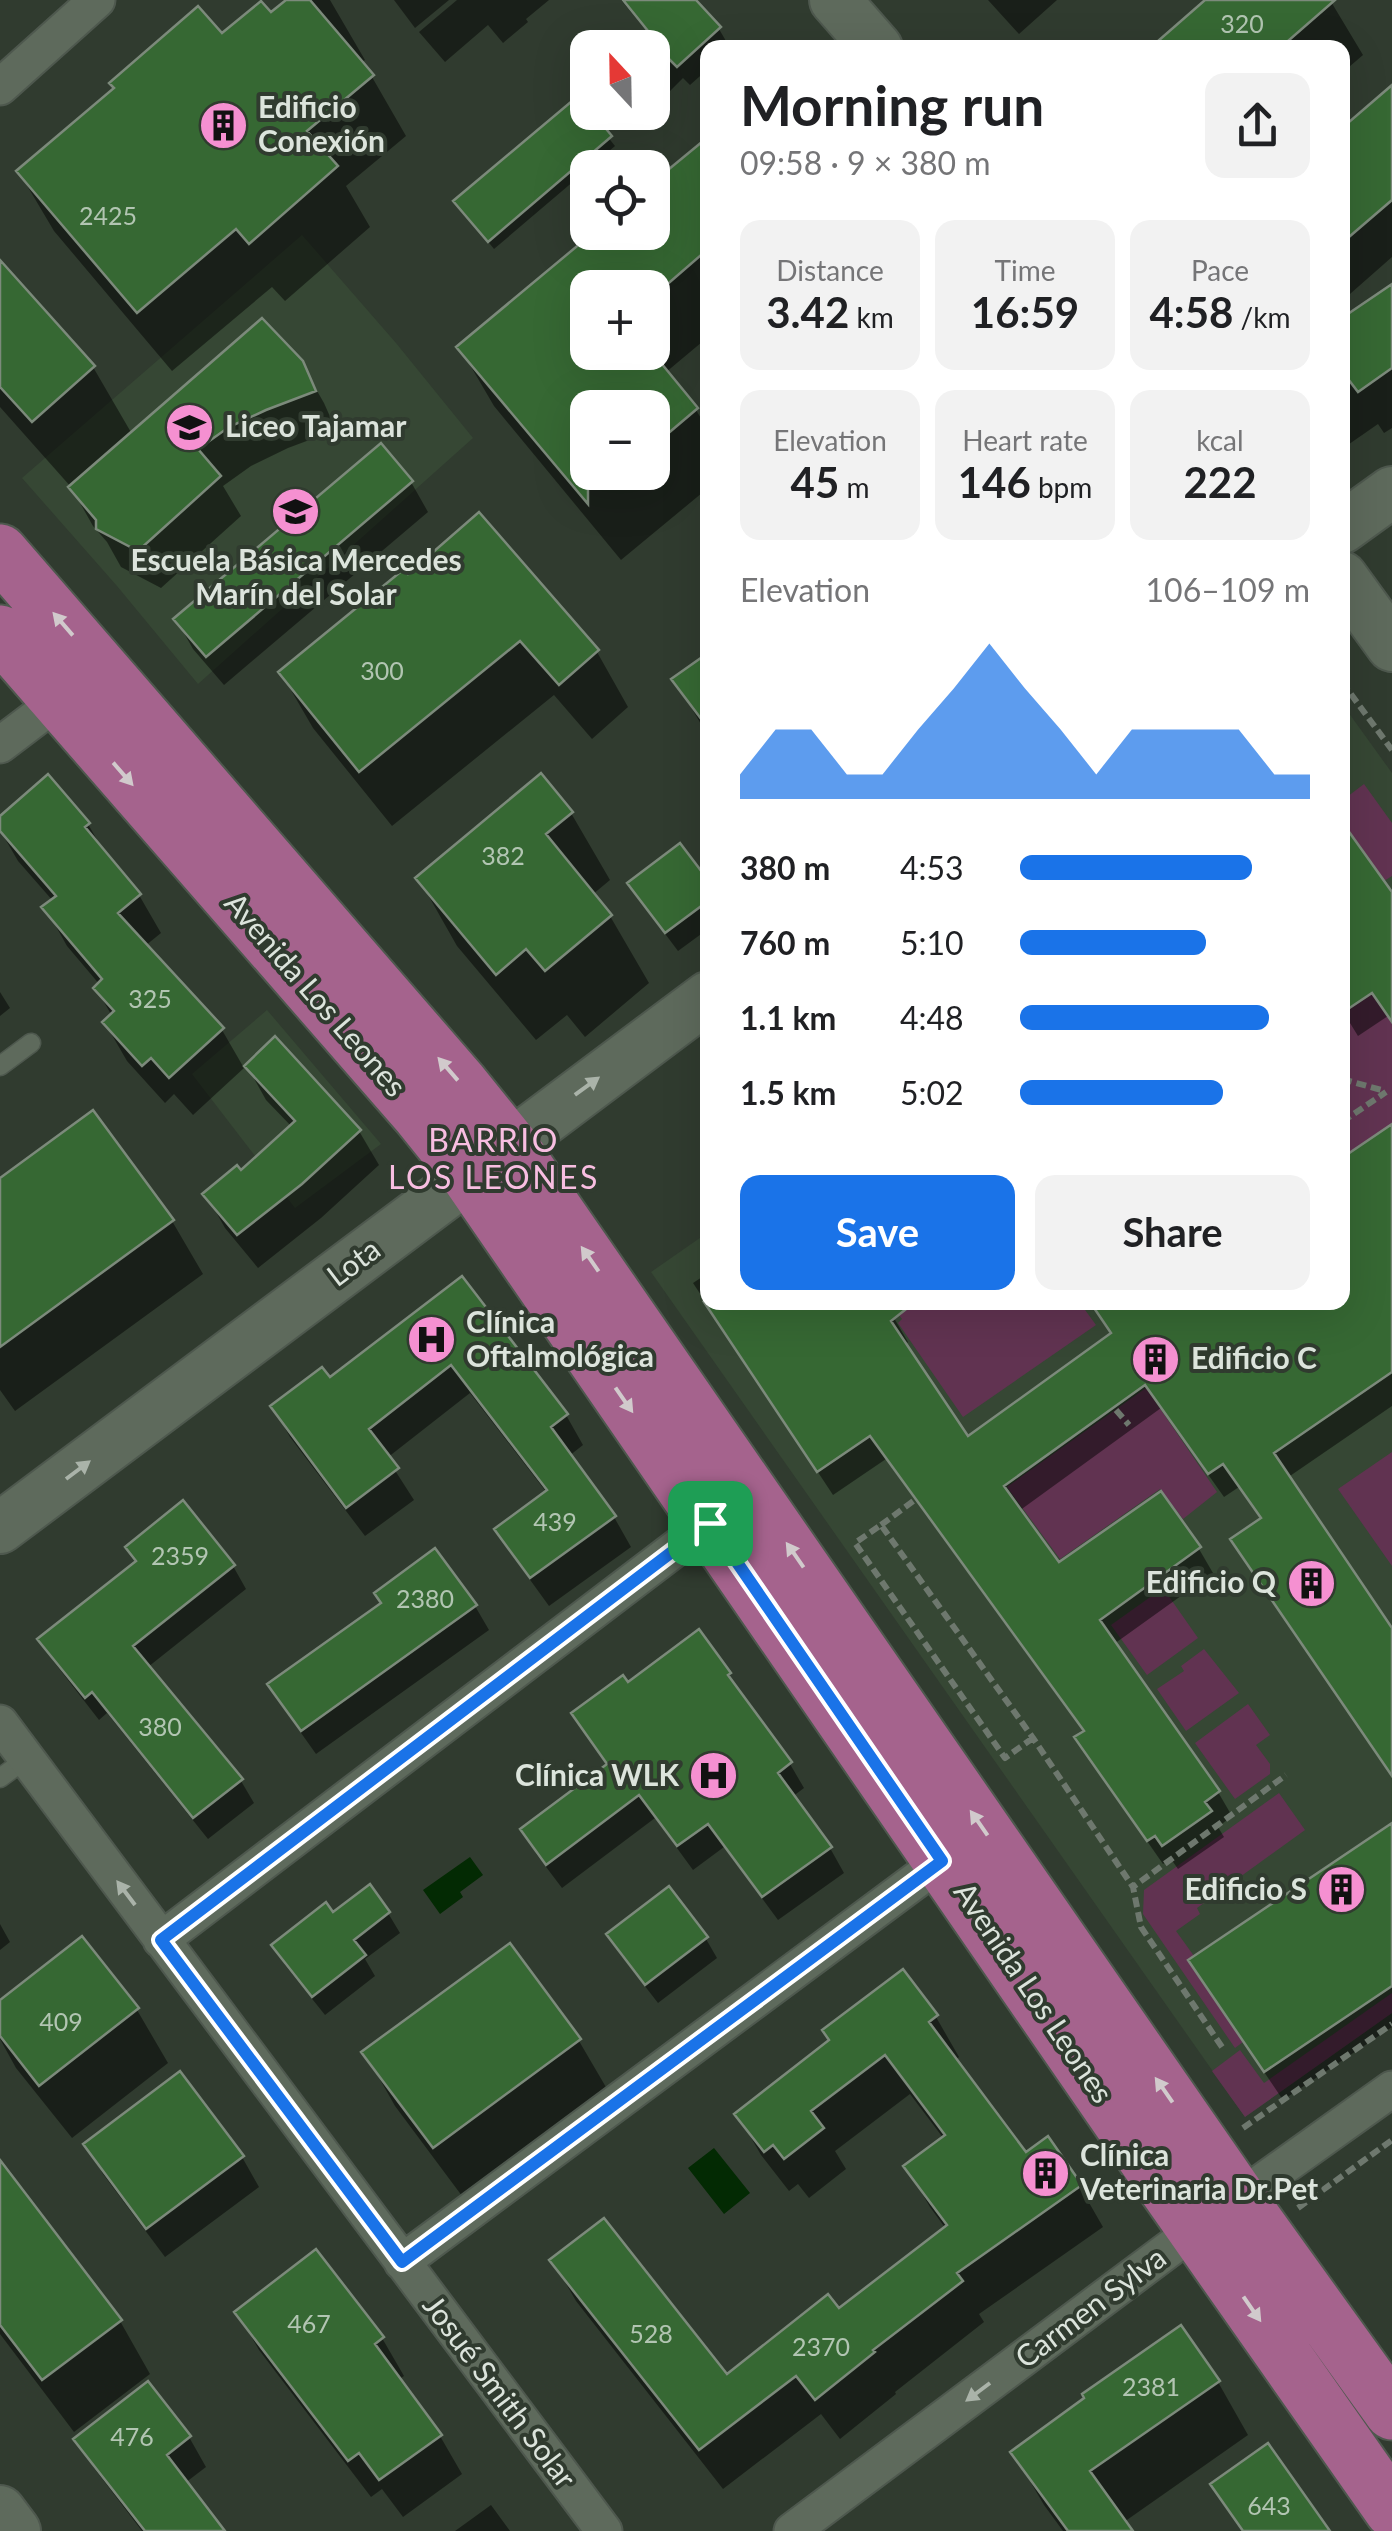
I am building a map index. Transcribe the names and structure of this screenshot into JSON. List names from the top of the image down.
{
  "streets": {
    "main road": ["Avenida Los Leones"],
    "street": ["Lota", "Carmen Sylva", "Josué Smith Solar"]
  },
  "crossings": [
    ["Avenida Los Leones", "Lota"],
    ["Avenida Los Leones", "Carmen Sylva"]
  ],
  "one_way": ["Carmen Sylva"],
  "districts": ["BARRIO LOS LEONES"],
  "places": {
    "building": [
      "Edificio Conexión",
      "Edificio C",
      "Edificio Q",
      "Edificio S",
      "Clínica Veterinaria Dr.Pet"
    ],
    "school or university": ["Liceo Tajamar", "Escuela Básica Mercedes Marín del Solar"],
    "hospital": ["Clínica Oftalmológica", "Clínica WLK"]
  },
  "house_numbers": [
    "320",
    "2425",
    "300",
    "382",
    "325",
    "439",
    "2359",
    "2380",
    "380",
    "409",
    "467",
    "528",
    "2370",
    "2381",
    "476",
    "643"
  ],
  "north": "top",
  "page": {
    "map_buttons": ["+", "−"],
    "heading": ["Morning run", "09:58 · 9 × 380 m"],
    "stats": [
      ["Distance", "3.42 km"],
      ["Time", "16:59"],
      ["Pace", "4:58 /km"],
      ["Elevation", "45 m"],
      ["Heart rate", "146 bpm"],
      ["kcal", "222"]
    ],
    "chart": ["Elevation", "106–109 m"],
    "list": [
      {
        "name": "380 m",
        "note": "4:53"
      },
      {
        "name": "760 m",
        "note": "5:10"
      },
      {
        "name": "1.1 km",
        "note": "4:48"
      },
      {
        "name": "1.5 km",
        "note": "5:02"
      }
    ],
    "buttons": ["Save", "Share"]
  }
}
